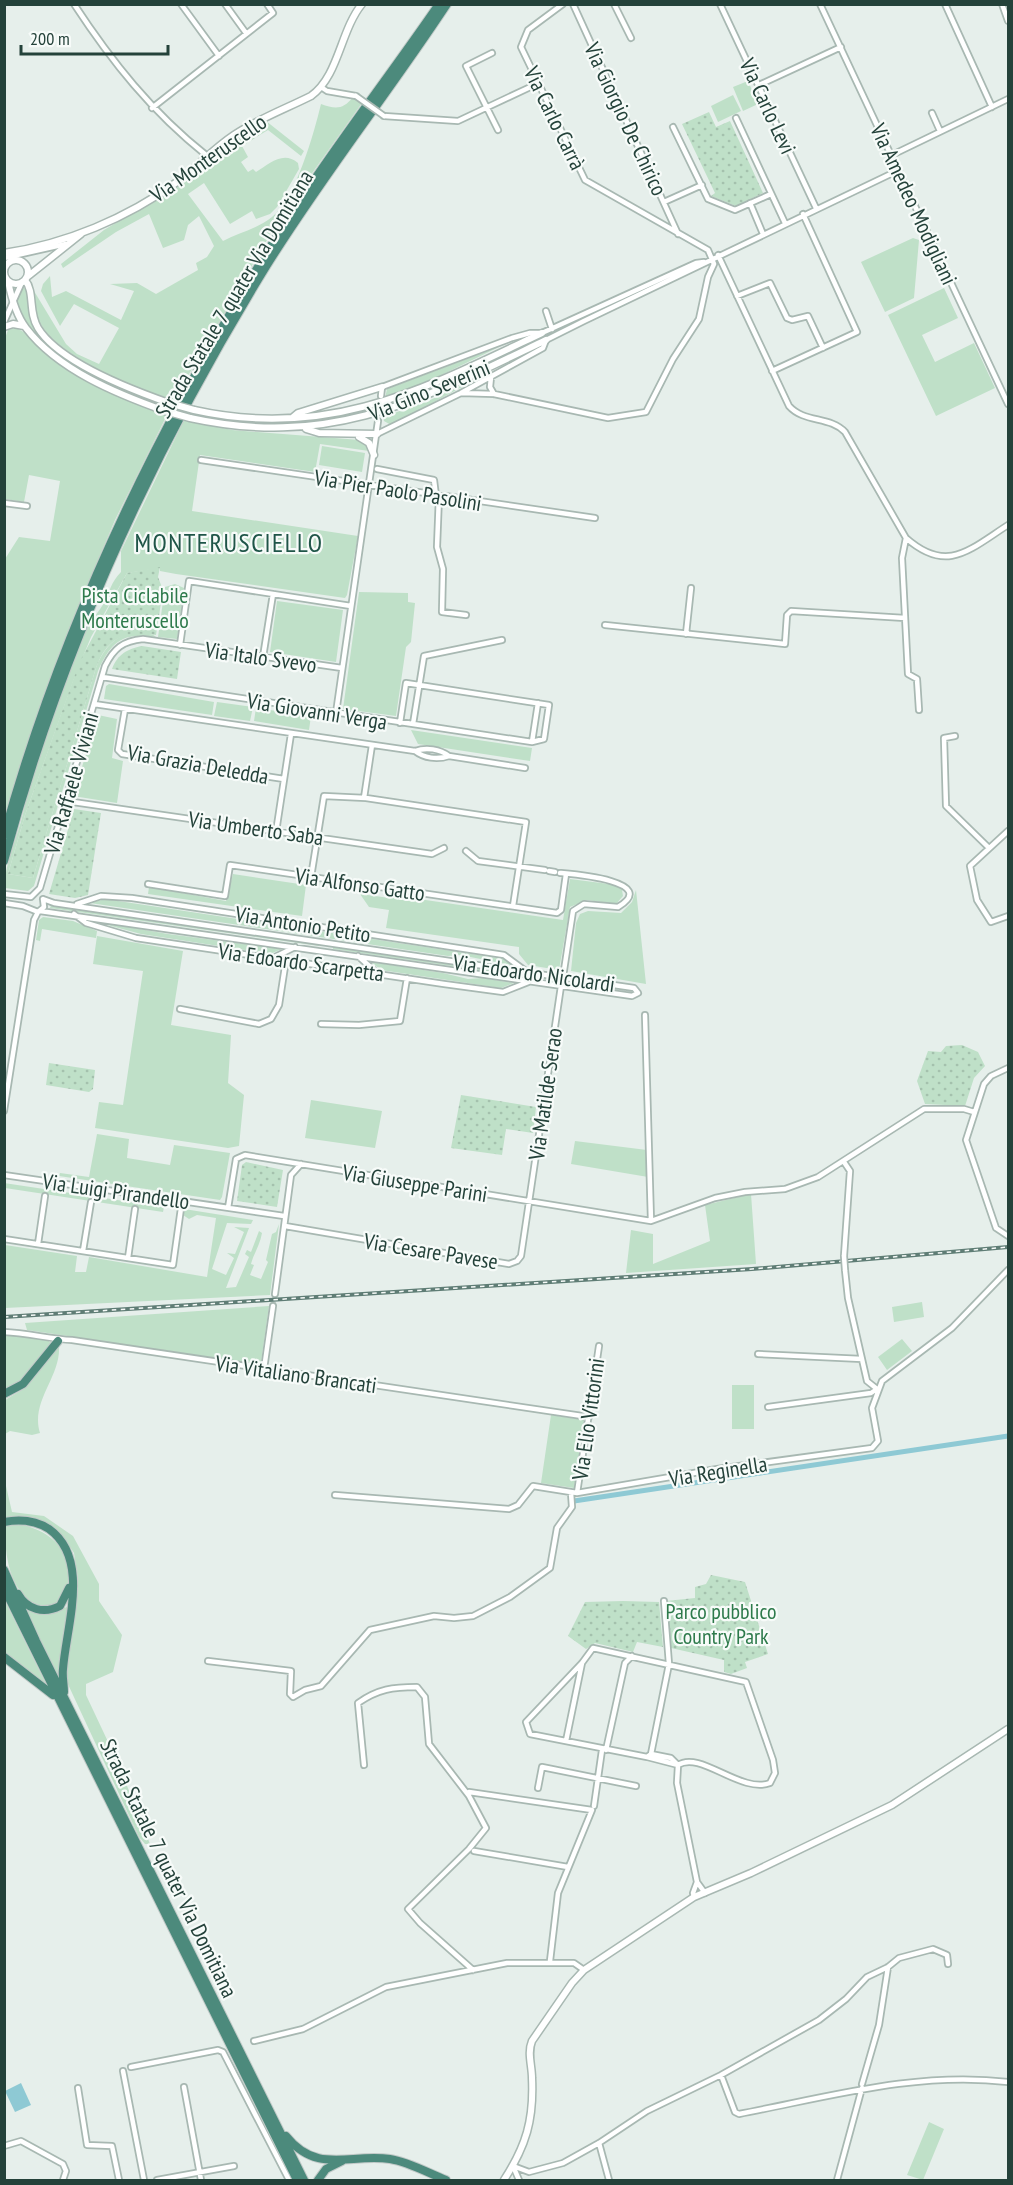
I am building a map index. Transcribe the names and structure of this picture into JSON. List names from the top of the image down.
{
  "streets": {
    "highway": ["Strada Statale 7 quater Via Domitiana"],
    "street": [
      "Via Carlo Levi",
      "Via Carlo Carrà",
      "Via Giorgio De Chirico",
      "Via Monteruscello",
      "Via Amedeo Modigliani",
      "Via Gino Severini",
      "Via Pier Paolo Pasolini",
      "Via Italo Svevo",
      "Via Giovanni Verga",
      "Via Grazia Deledda",
      "Via Raffaele Viviani",
      "Via Umberto Saba",
      "Via Alfonso Gatto",
      "Via Antonio Petito",
      "Via Edoardo Scarpetta",
      "Via Edoardo Nicolardi",
      "Via Matilde Serao",
      "Via Giuseppe Parini",
      "Via Luigi Pirandello",
      "Via Cesare Pavese",
      "Via Vitaliano Brancati",
      "Via Elio Vittorini",
      "Via Reginella"
    ]
  },
  "crossings": [
    ["Via Carlo Levi", "Via Gino Severini"],
    ["Via Carlo Carrà", "Via Giorgio De Chirico"],
    ["Via Carlo Carrà", "Via Gino Severini"],
    ["Via Monteruscello", "Via Gino Severini"],
    ["Via Amedeo Modigliani", "Via Gino Severini"],
    ["Via Italo Svevo", "Via Giovanni Verga"],
    ["Via Italo Svevo", "Via Raffaele Viviani"],
    ["Via Giovanni Verga", "Via Raffaele Viviani"],
    ["Via Grazia Deledda", "Via Umberto Saba"],
    ["Via Raffaele Viviani", "Via Umberto Saba"],
    ["Via Raffaele Viviani", "Via Edoardo Nicolardi"],
    ["Via Antonio Petito", "Via Edoardo Nicolardi"],
    ["Via Edoardo Scarpetta", "Via Edoardo Nicolardi"],
    ["Via Edoardo Nicolardi", "Via Matilde Serao"],
    ["Via Matilde Serao", "Via Giuseppe Parini"],
    ["Via Matilde Serao", "Via Cesare Pavese"],
    ["Via Giuseppe Parini", "Via Luigi Pirandello"],
    ["Via Giuseppe Parini", "Via Cesare Pavese"],
    ["Via Vitaliano Brancati", "Via Elio Vittorini"],
    ["Via Elio Vittorini", "Via Reginella"]
  ],
  "districts": ["MONTERUSCIELLO"],
  "parks": ["Pista Ciclabile Monteruscello", "Parco pubblico Country Park"],
  "scale_bar": "200 m"
}
